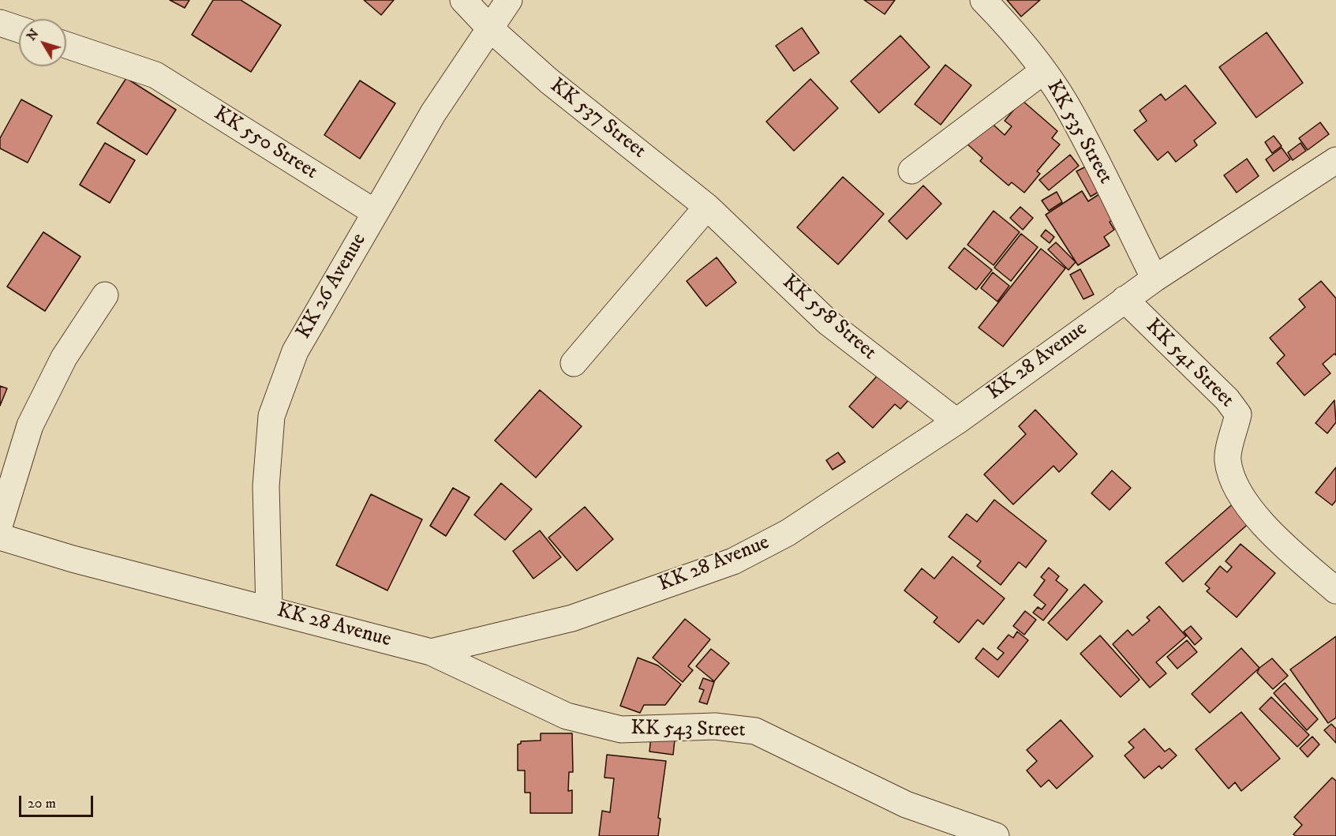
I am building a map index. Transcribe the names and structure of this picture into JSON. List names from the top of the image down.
{
  "streets": {
    "street": [
      "KK 537 Street",
      "KK 535 Street",
      "KK 550 Street",
      "KK 26 Avenue",
      "KK 558 Street",
      "KK 28 Avenue",
      "KK 541 Street",
      "KK 543 Street"
    ]
  },
  "crossings": [
    ["KK 537 Street", "KK 26 Avenue"],
    ["KK 537 Street", "KK 558 Street"],
    ["KK 535 Street", "KK 28 Avenue"],
    ["KK 550 Street", "KK 26 Avenue"],
    ["KK 26 Avenue", "KK 28 Avenue"],
    ["KK 558 Street", "KK 28 Avenue"],
    ["KK 28 Avenue", "KK 541 Street"],
    ["KK 28 Avenue", "KK 543 Street"]
  ],
  "scale_bar": "20 m",
  "north": "top left"
}
